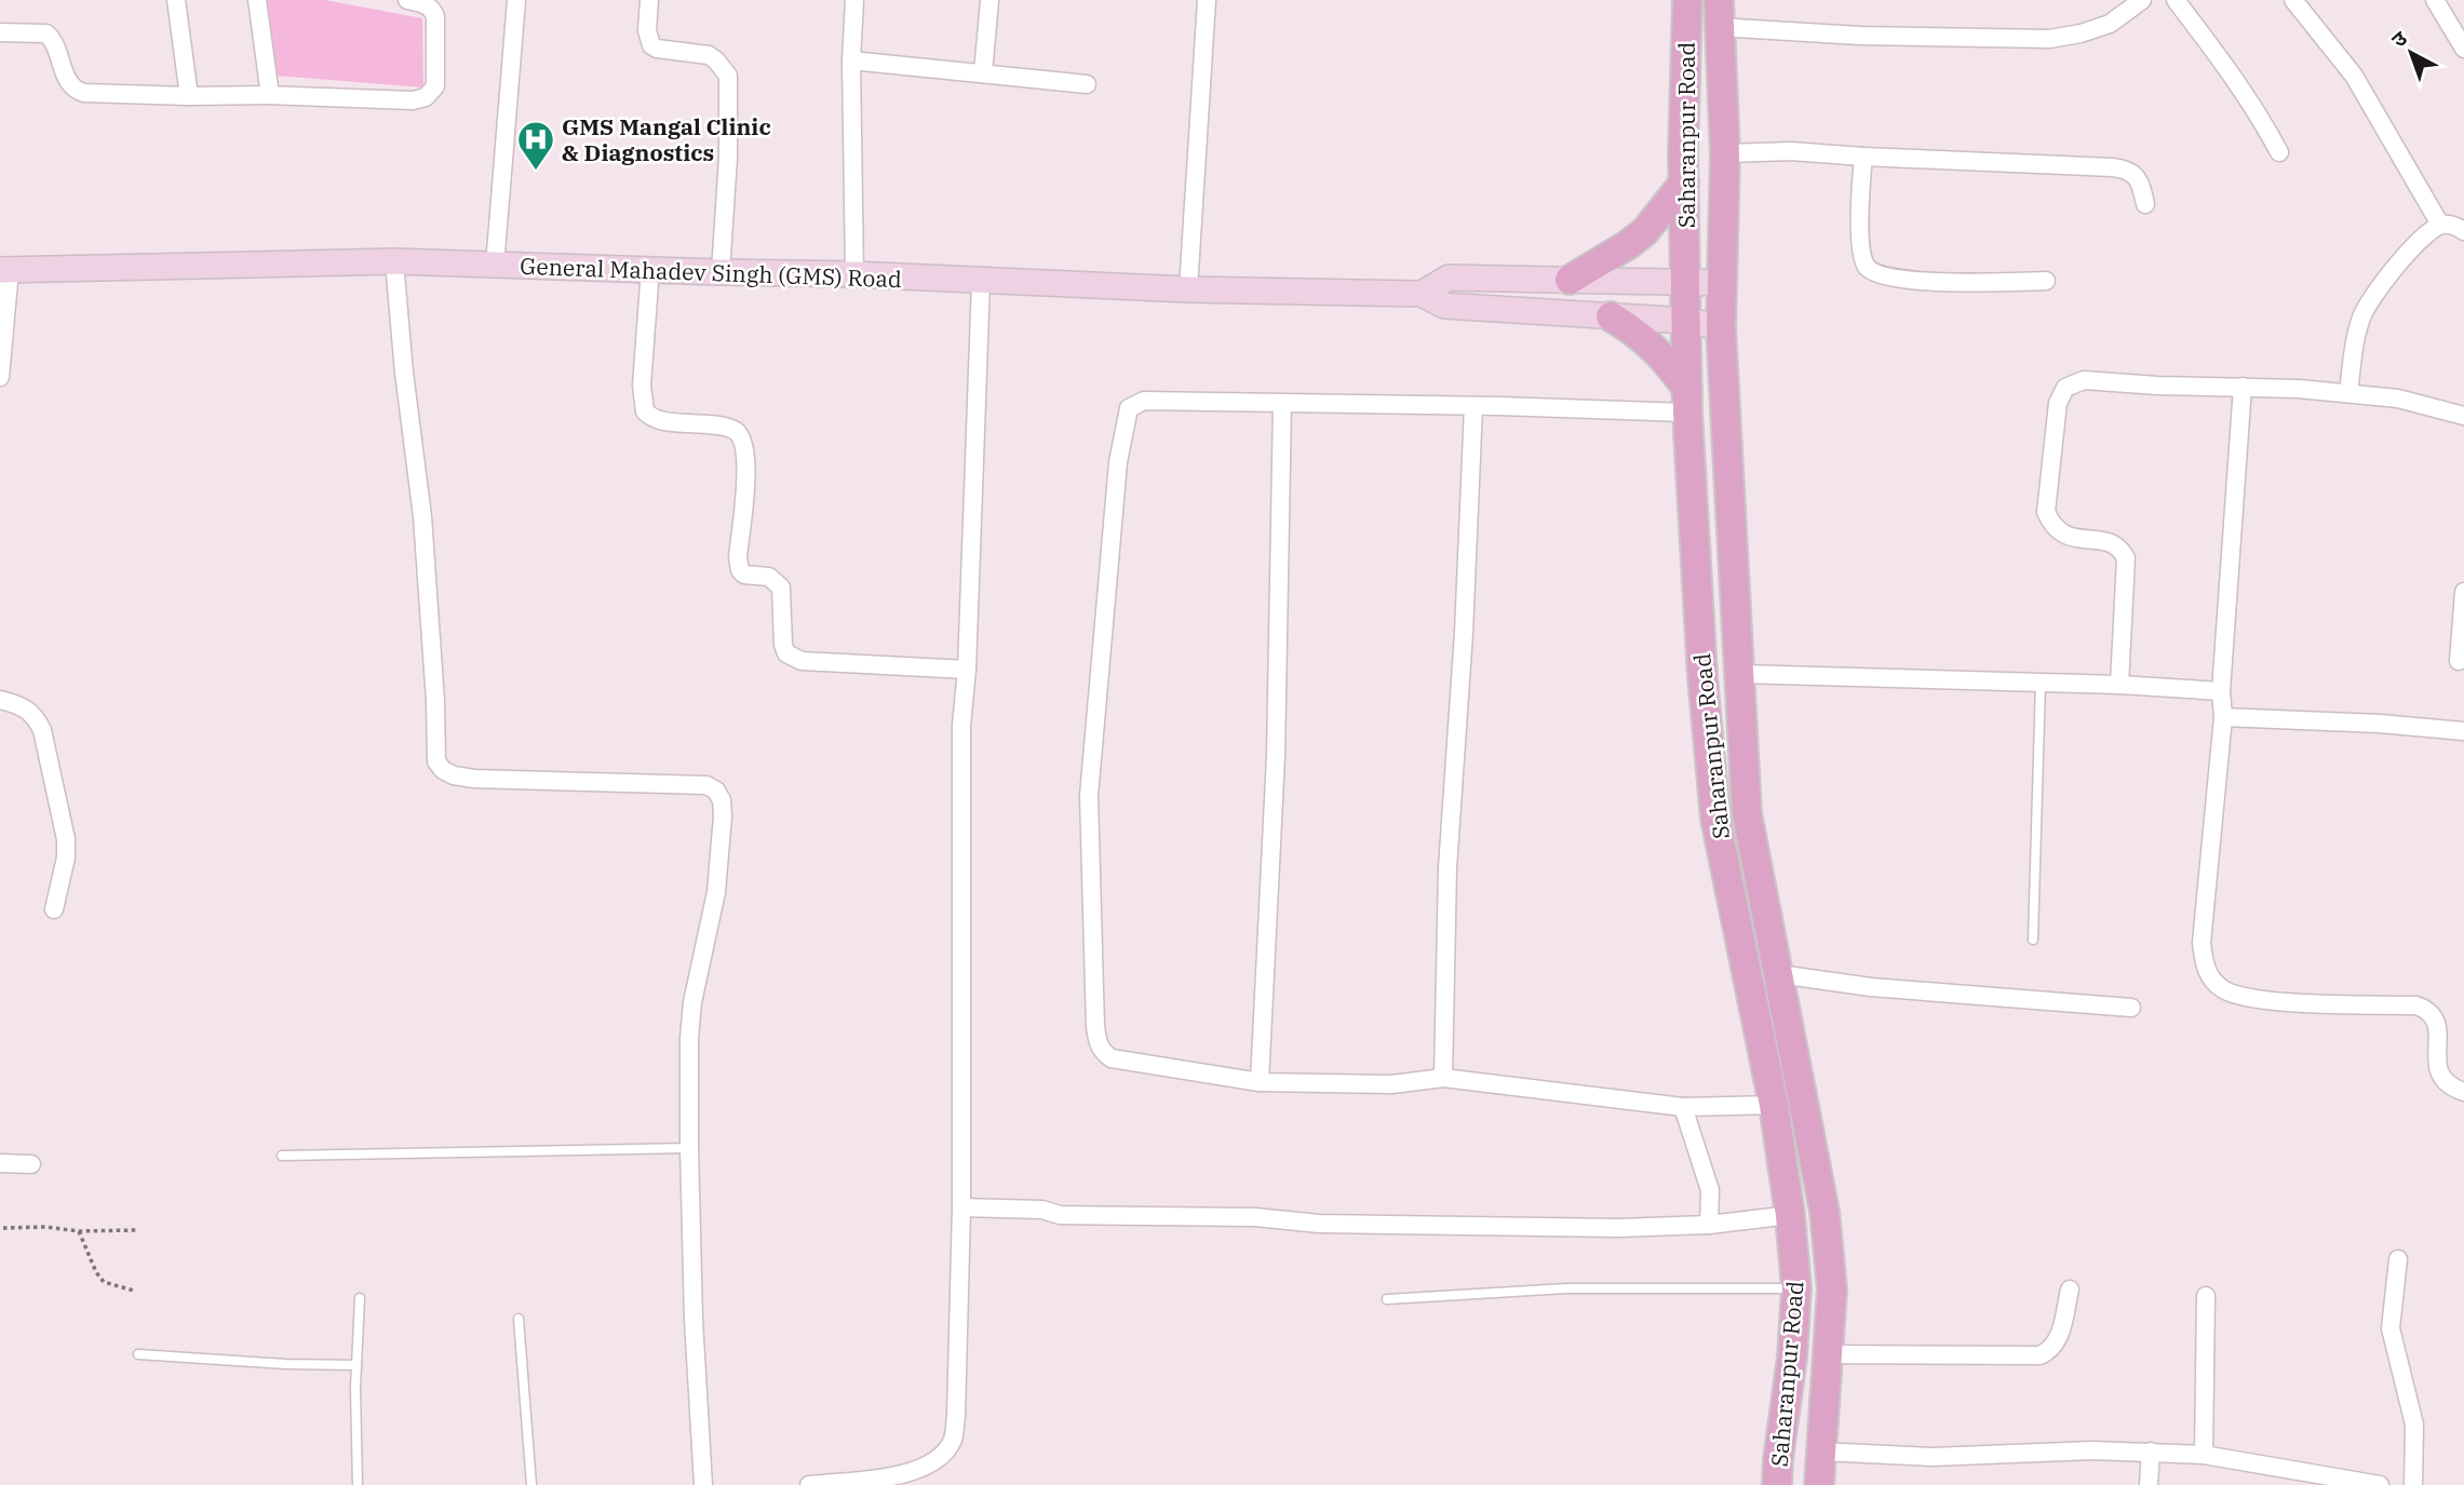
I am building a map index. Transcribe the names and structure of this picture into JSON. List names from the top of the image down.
{
  "streets": {
    "main road": ["Saharanpur Road"],
    "street": ["General Mahadev Singh (GMS) Road"]
  },
  "crossings": [
    ["Saharanpur Road", "General Mahadev Singh (GMS) Road"]
  ],
  "places": {
    "hospital": ["GMS Mangal Clinic & Diagnostics"]
  },
  "north": "top left"
}
